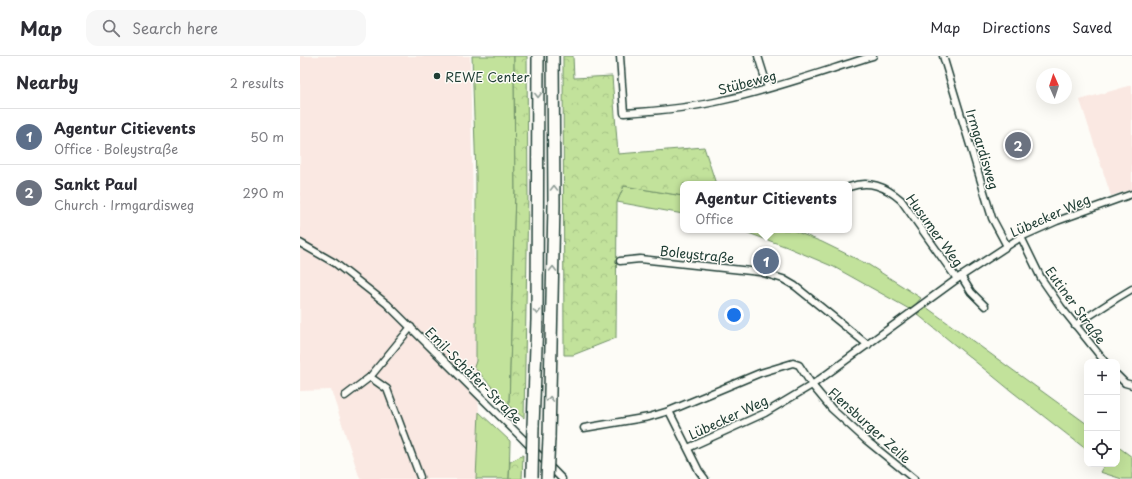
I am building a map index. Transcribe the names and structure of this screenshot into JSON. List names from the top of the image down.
{
  "streets": {
    "street": [
      "Stübeweg",
      "Irmgardisweg",
      "Lübecker Weg",
      "Husumer Weg",
      "Boleystraße",
      "Eutiner Straße",
      "Emil-Schäfer-Straße",
      "Flensburger Zeile"
    ]
  },
  "crossings": [
    ["Irmgardisweg", "Lübecker Weg"],
    ["Lübecker Weg", "Husumer Weg"],
    ["Lübecker Weg", "Boleystraße"],
    ["Lübecker Weg", "Eutiner Straße"],
    ["Lübecker Weg", "Flensburger Zeile"]
  ],
  "places": ["REWE Center"],
  "north": "top",
  "page": {
    "header": "Map",
    "search": "Search here",
    "nav": ["Map", "Directions", "Saved"],
    "heading": ["Nearby", "2 results"],
    "list": [
      {
        "mark": "1",
        "name": "Agentur Citievents",
        "note": "Office · Boleystraße",
        "value": "50 m"
      },
      {
        "mark": "2",
        "name": "Sankt Paul",
        "note": "Church · Irmgardisweg",
        "value": "290 m"
      }
    ],
    "pins": ["2", "1"],
    "popup": ["Agentur Citievents", "Office"],
    "map_buttons": ["+", "−"]
  }
}
